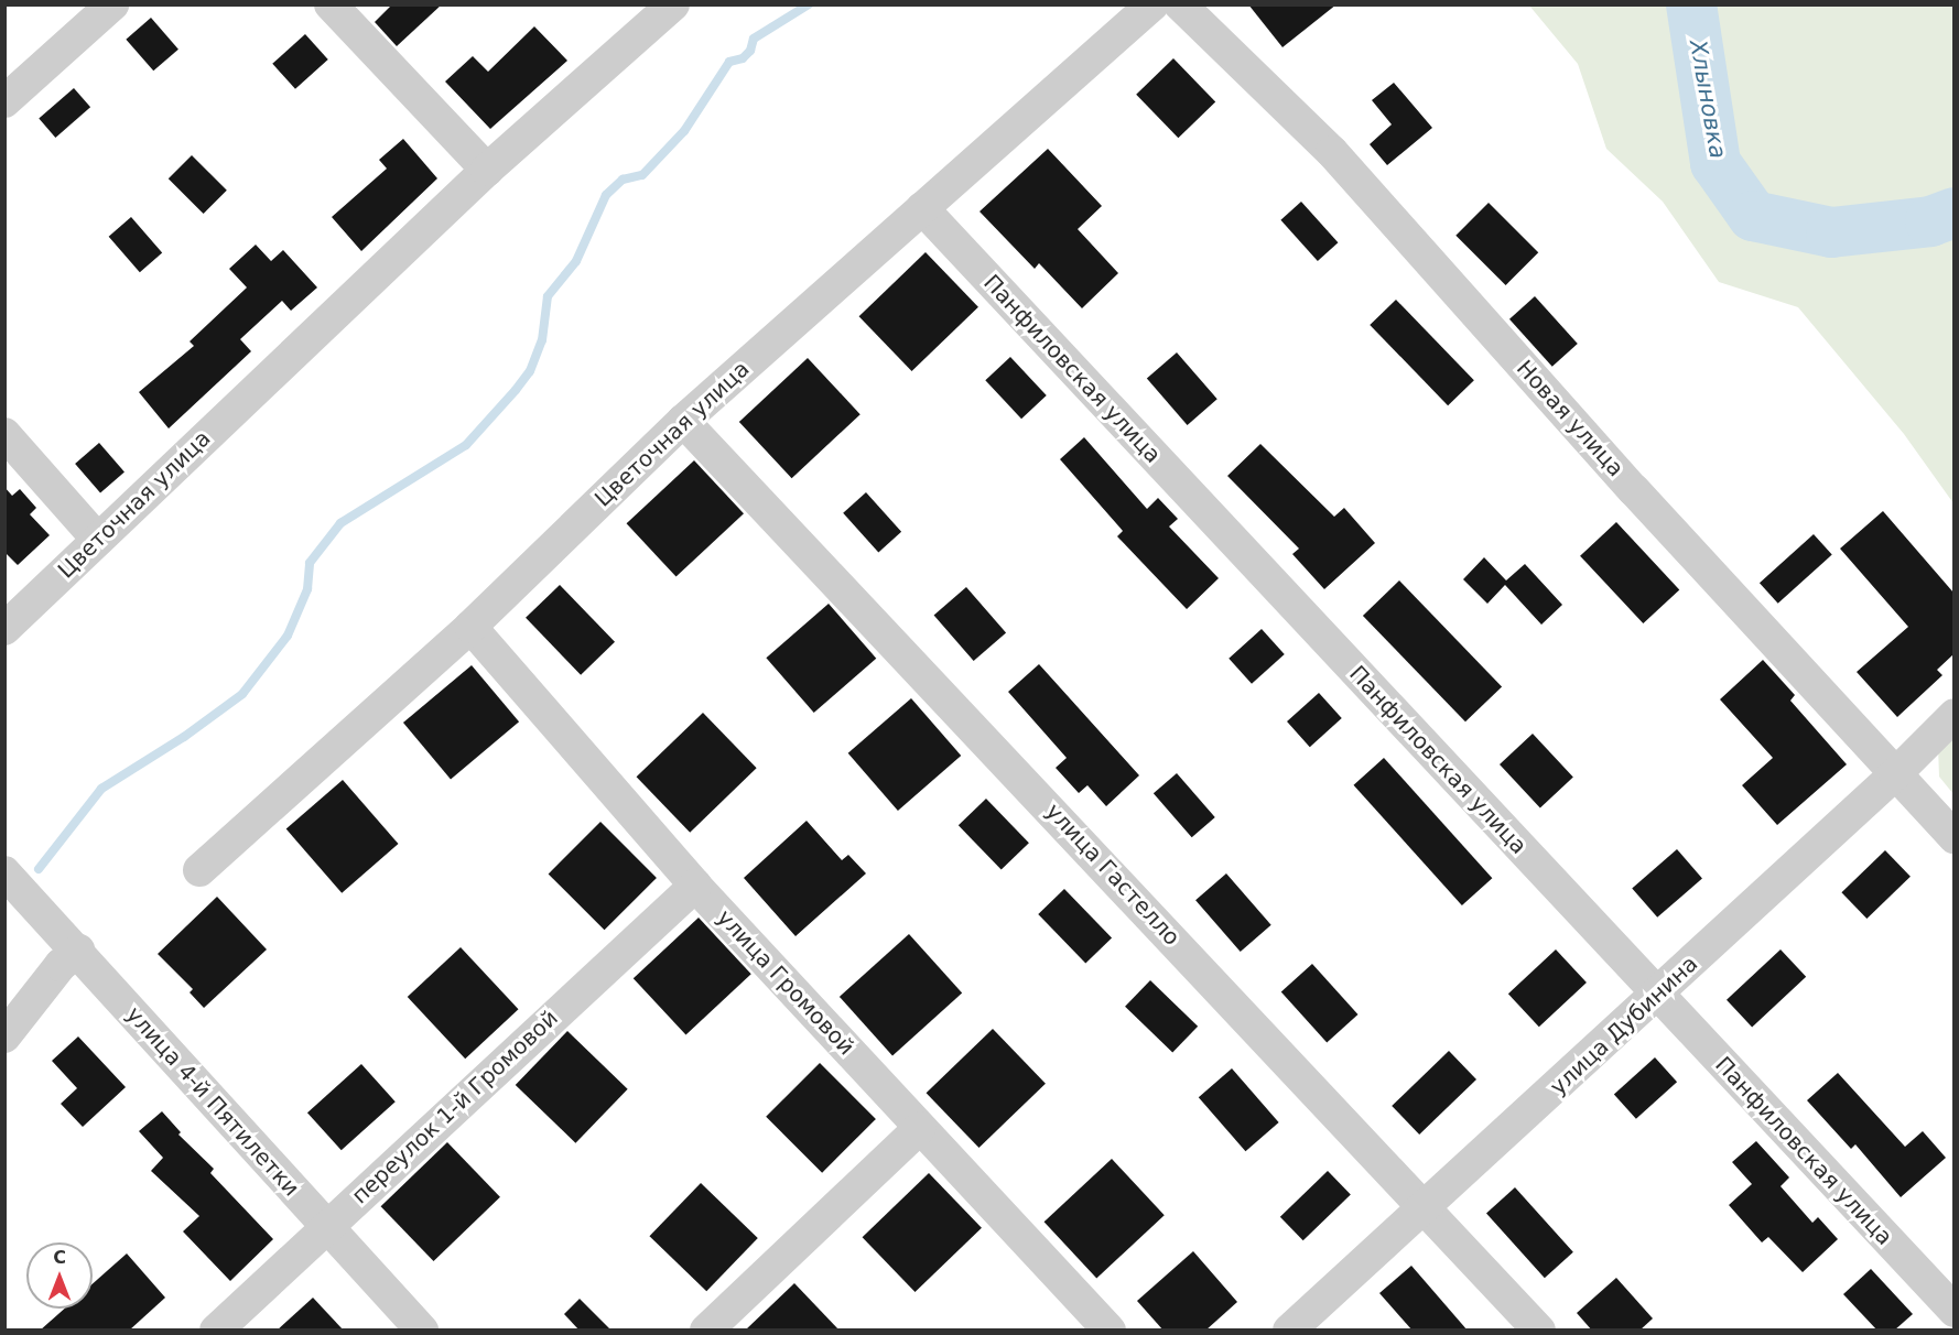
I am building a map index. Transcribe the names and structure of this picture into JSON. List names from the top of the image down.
{
  "streets": {
    "street": [
      "Панфиловская улица",
      "Новая улица",
      "Цветочная улица",
      "улица Гастелло",
      "улица Громовой",
      "улица Дубинина",
      "улица 4-й Пятилетки",
      "переулок 1-й Громовой"
    ]
  },
  "crossings": [
    ["Панфиловская улица", "Цветочная улица"],
    ["Панфиловская улица", "улица Дубинина"],
    ["Новая улица", "улица Дубинина"],
    ["Цветочная улица", "улица Гастелло"],
    ["Цветочная улица", "улица Громовой"],
    ["улица Гастелло", "улица Дубинина"],
    ["улица Громовой", "переулок 1-й Громовой"],
    ["улица 4-й Пятилетки", "переулок 1-й Громовой"]
  ],
  "water": ["Хлыновка"],
  "north": "top"
}
